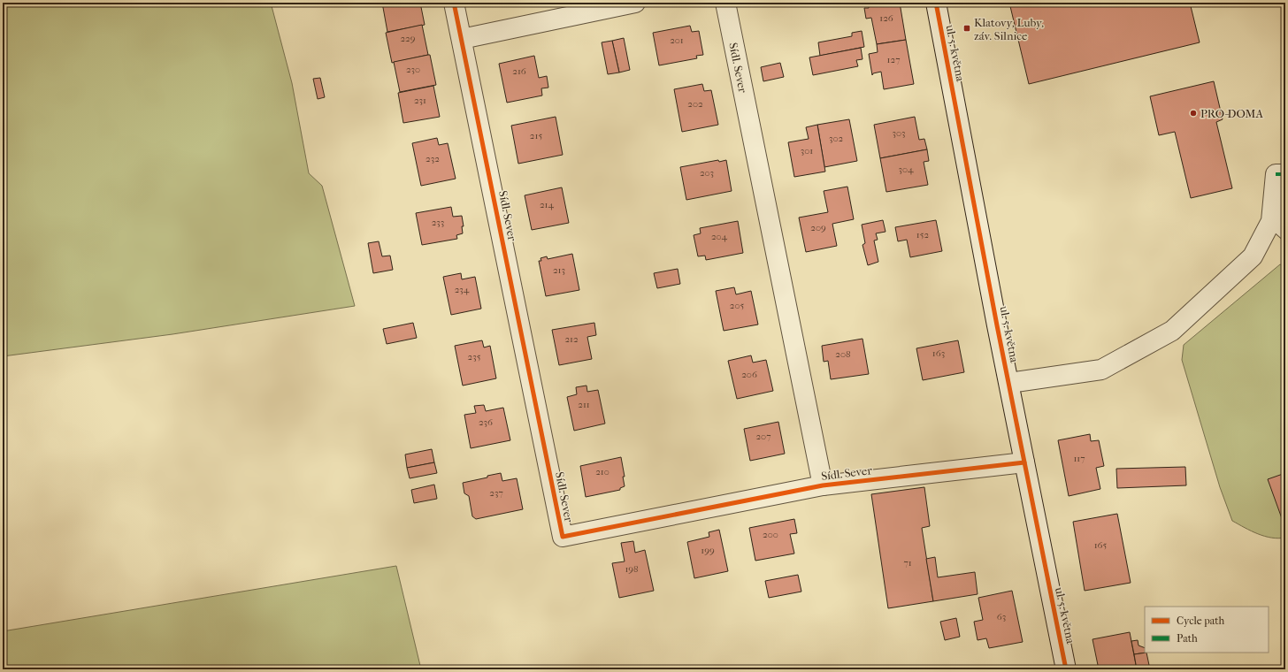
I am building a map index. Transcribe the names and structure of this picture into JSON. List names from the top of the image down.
{
  "streets": {
    "street": ["ul. 5. května", "Sídl. Sever"]
  },
  "crossings": [
    ["ul. 5. května", "Sídl. Sever"]
  ],
  "places": {
    "transit": ["Klatovy, Luby, záv. Silnice"],
    "other": ["PRO-DOMA"]
  },
  "house_numbers": [
    "126",
    "229",
    "201",
    "127",
    "230",
    "216",
    "231",
    "202",
    "303",
    "215",
    "302",
    "301",
    "232",
    "304",
    "203",
    "214",
    "233",
    "209",
    "152",
    "204",
    "213",
    "234",
    "205",
    "212",
    "163",
    "208",
    "235",
    "206",
    "211",
    "236",
    "207",
    "117",
    "210",
    "237",
    "200",
    "165",
    "199",
    "71",
    "198",
    "63"
  ],
  "legend": ["Cycle path", "Path"]
}
